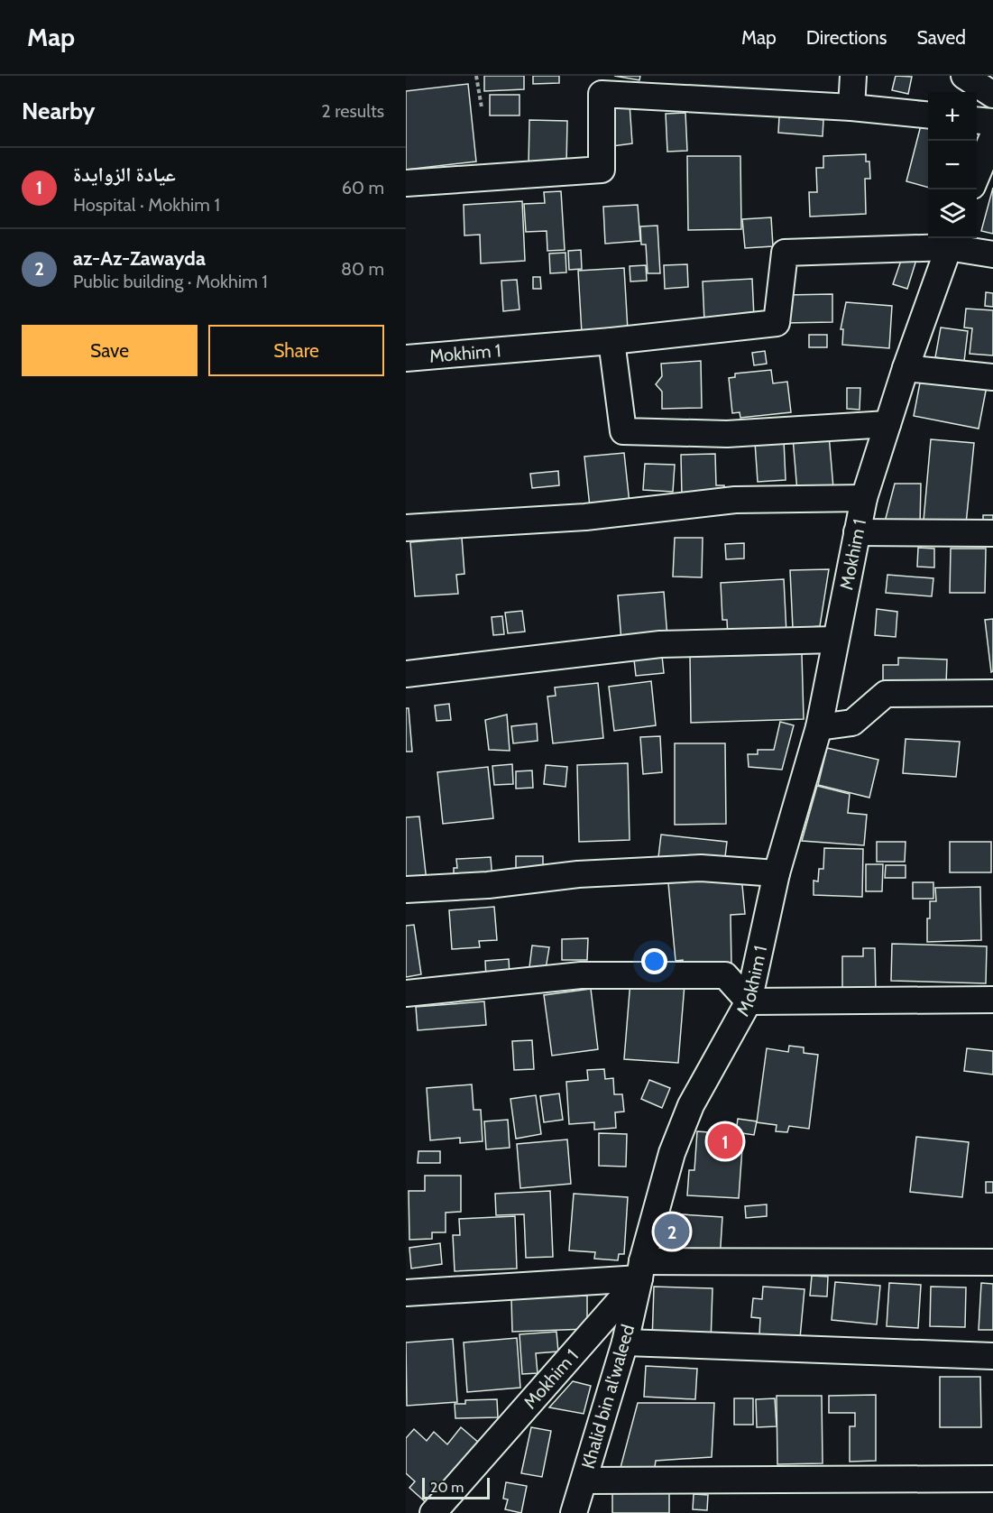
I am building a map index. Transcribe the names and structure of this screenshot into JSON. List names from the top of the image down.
{
  "streets": {
    "street": ["Mokhim 1", "Khalid bin al'waleed"]
  },
  "crossings": [
    ["Mokhim 1", "Khalid bin al'waleed"]
  ],
  "scale_bar": "20 m",
  "page": {
    "header": "Map",
    "nav": ["Map", "Directions", "Saved"],
    "heading": ["Nearby", "2 results"],
    "map_buttons": ["+", "−"],
    "list": [
      {
        "mark": "1",
        "name": "عيادة الزوايدة",
        "note": "Hospital · Mokhim 1",
        "value": "60 m"
      },
      {
        "mark": "2",
        "name": "az-Az-Zawayda",
        "note": "Public building · Mokhim 1",
        "value": "80 m"
      }
    ],
    "buttons": ["Save", "Share"],
    "pins": ["1", "2"],
    "scale": "20 m"
  }
}
